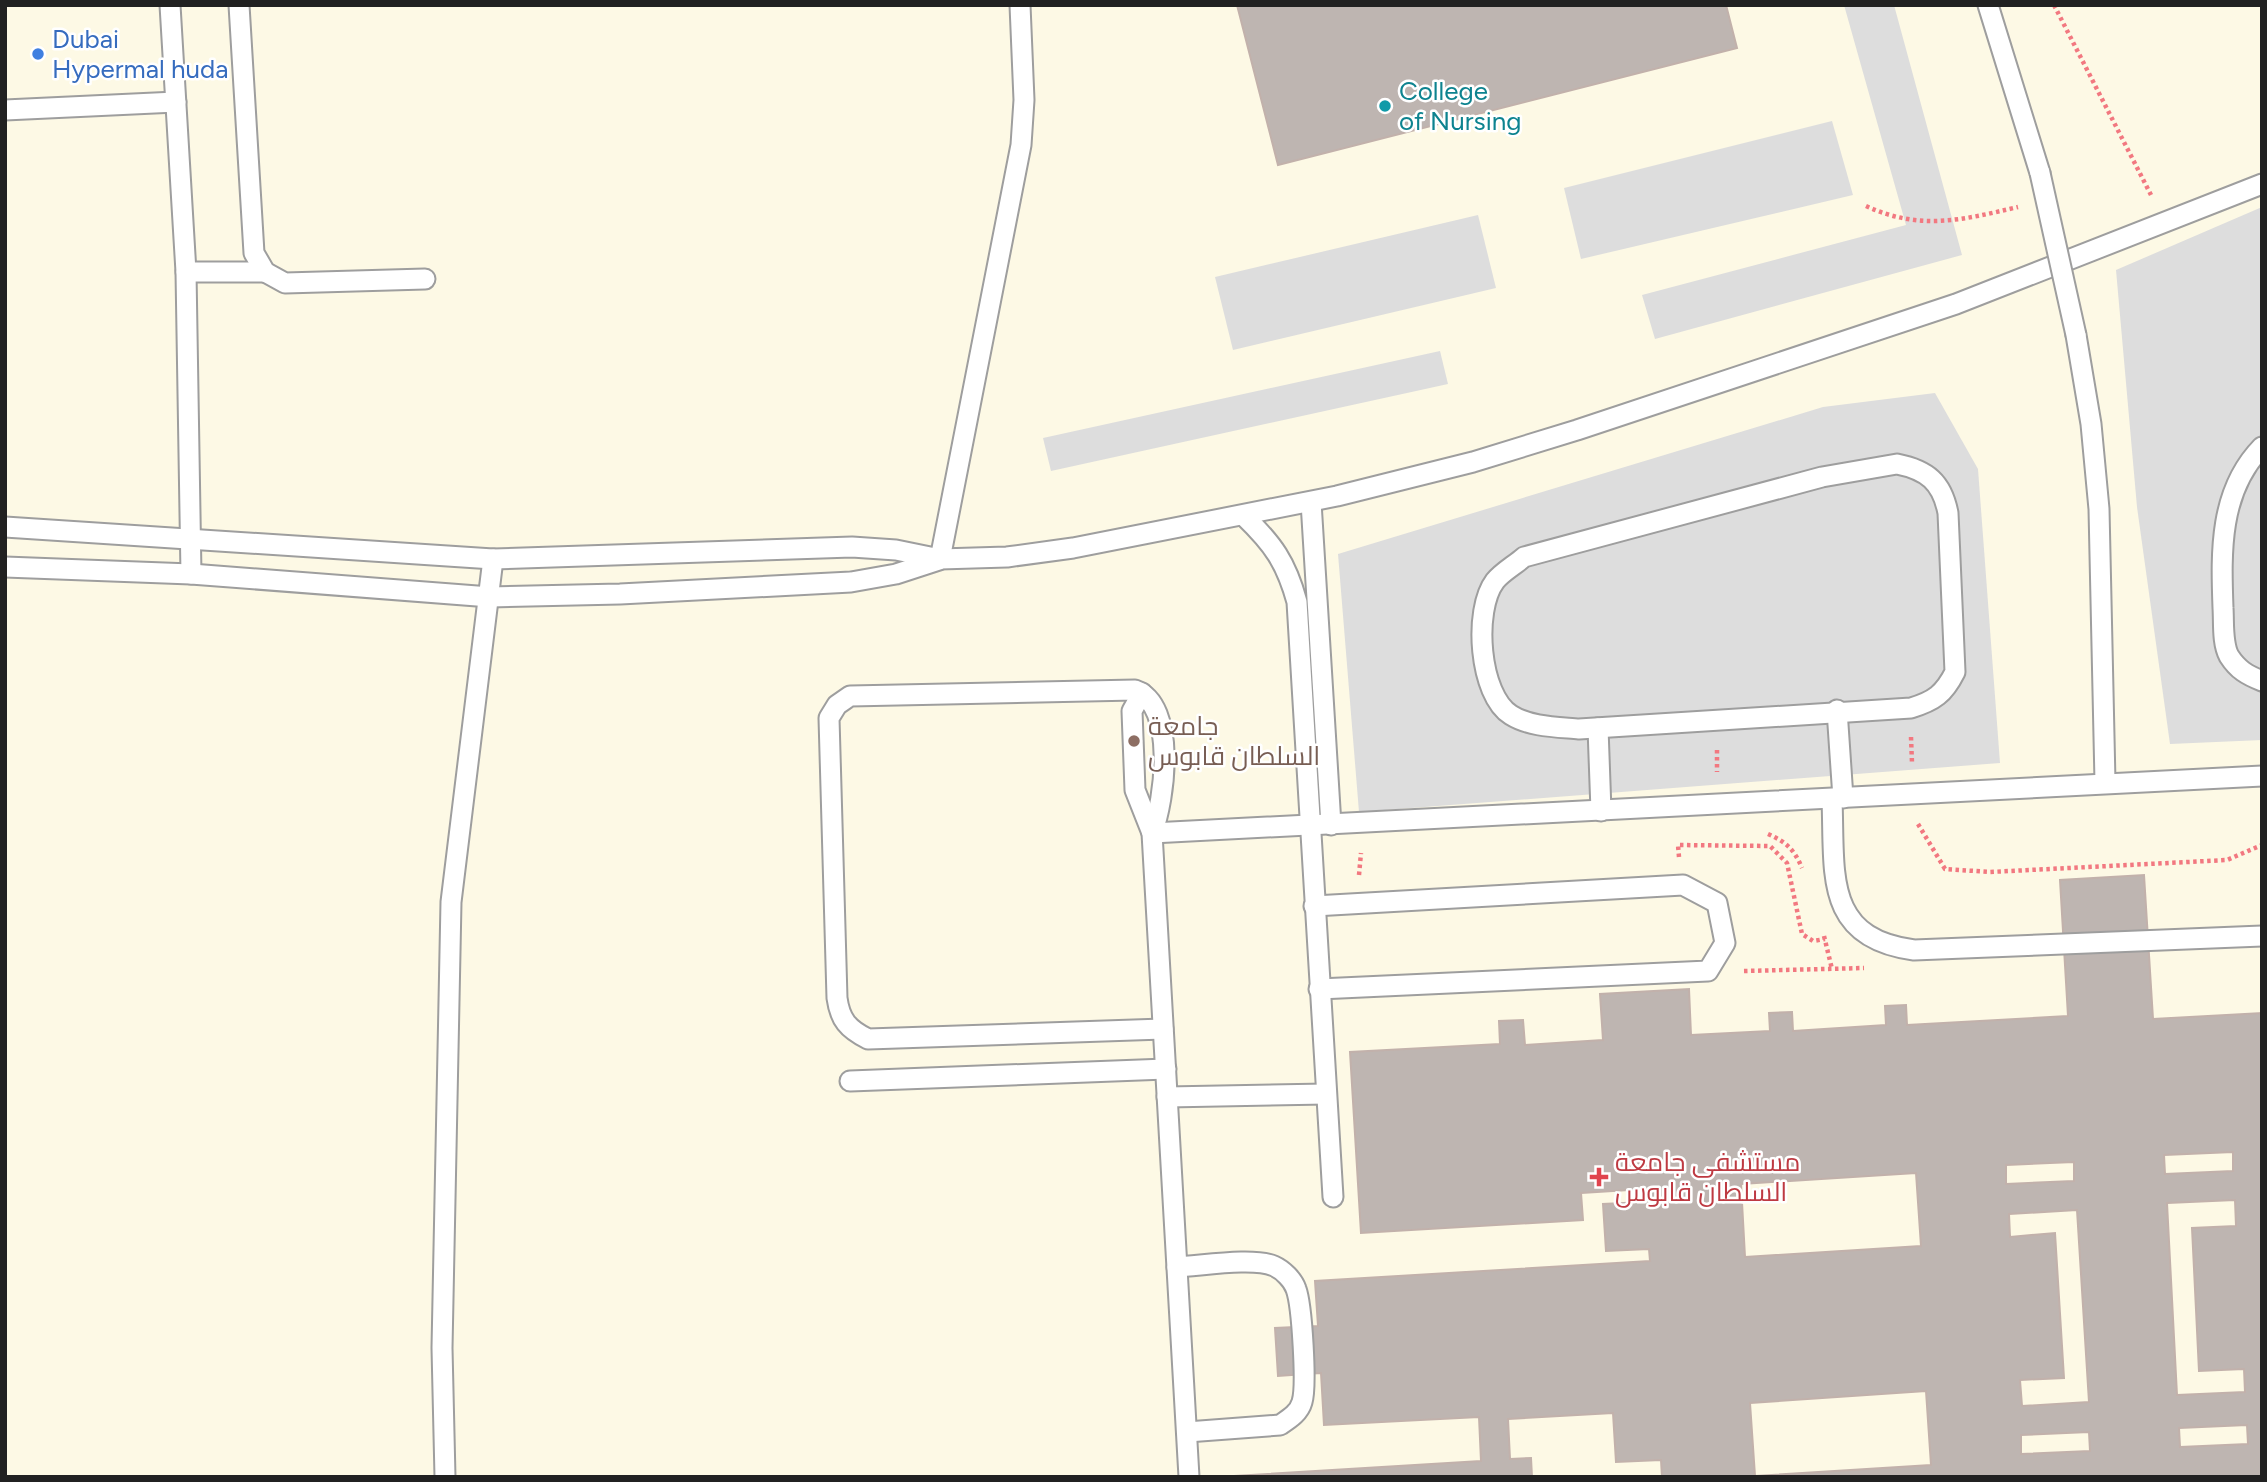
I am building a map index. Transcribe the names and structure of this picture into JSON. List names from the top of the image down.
{
  "places": {
    "other": ["Dubai Hypermal huda", "College of Nursing", "جامعة السلطان قابوس"],
    "health": ["مستشفى جامعة السلطان قابوس"]
  }
}
